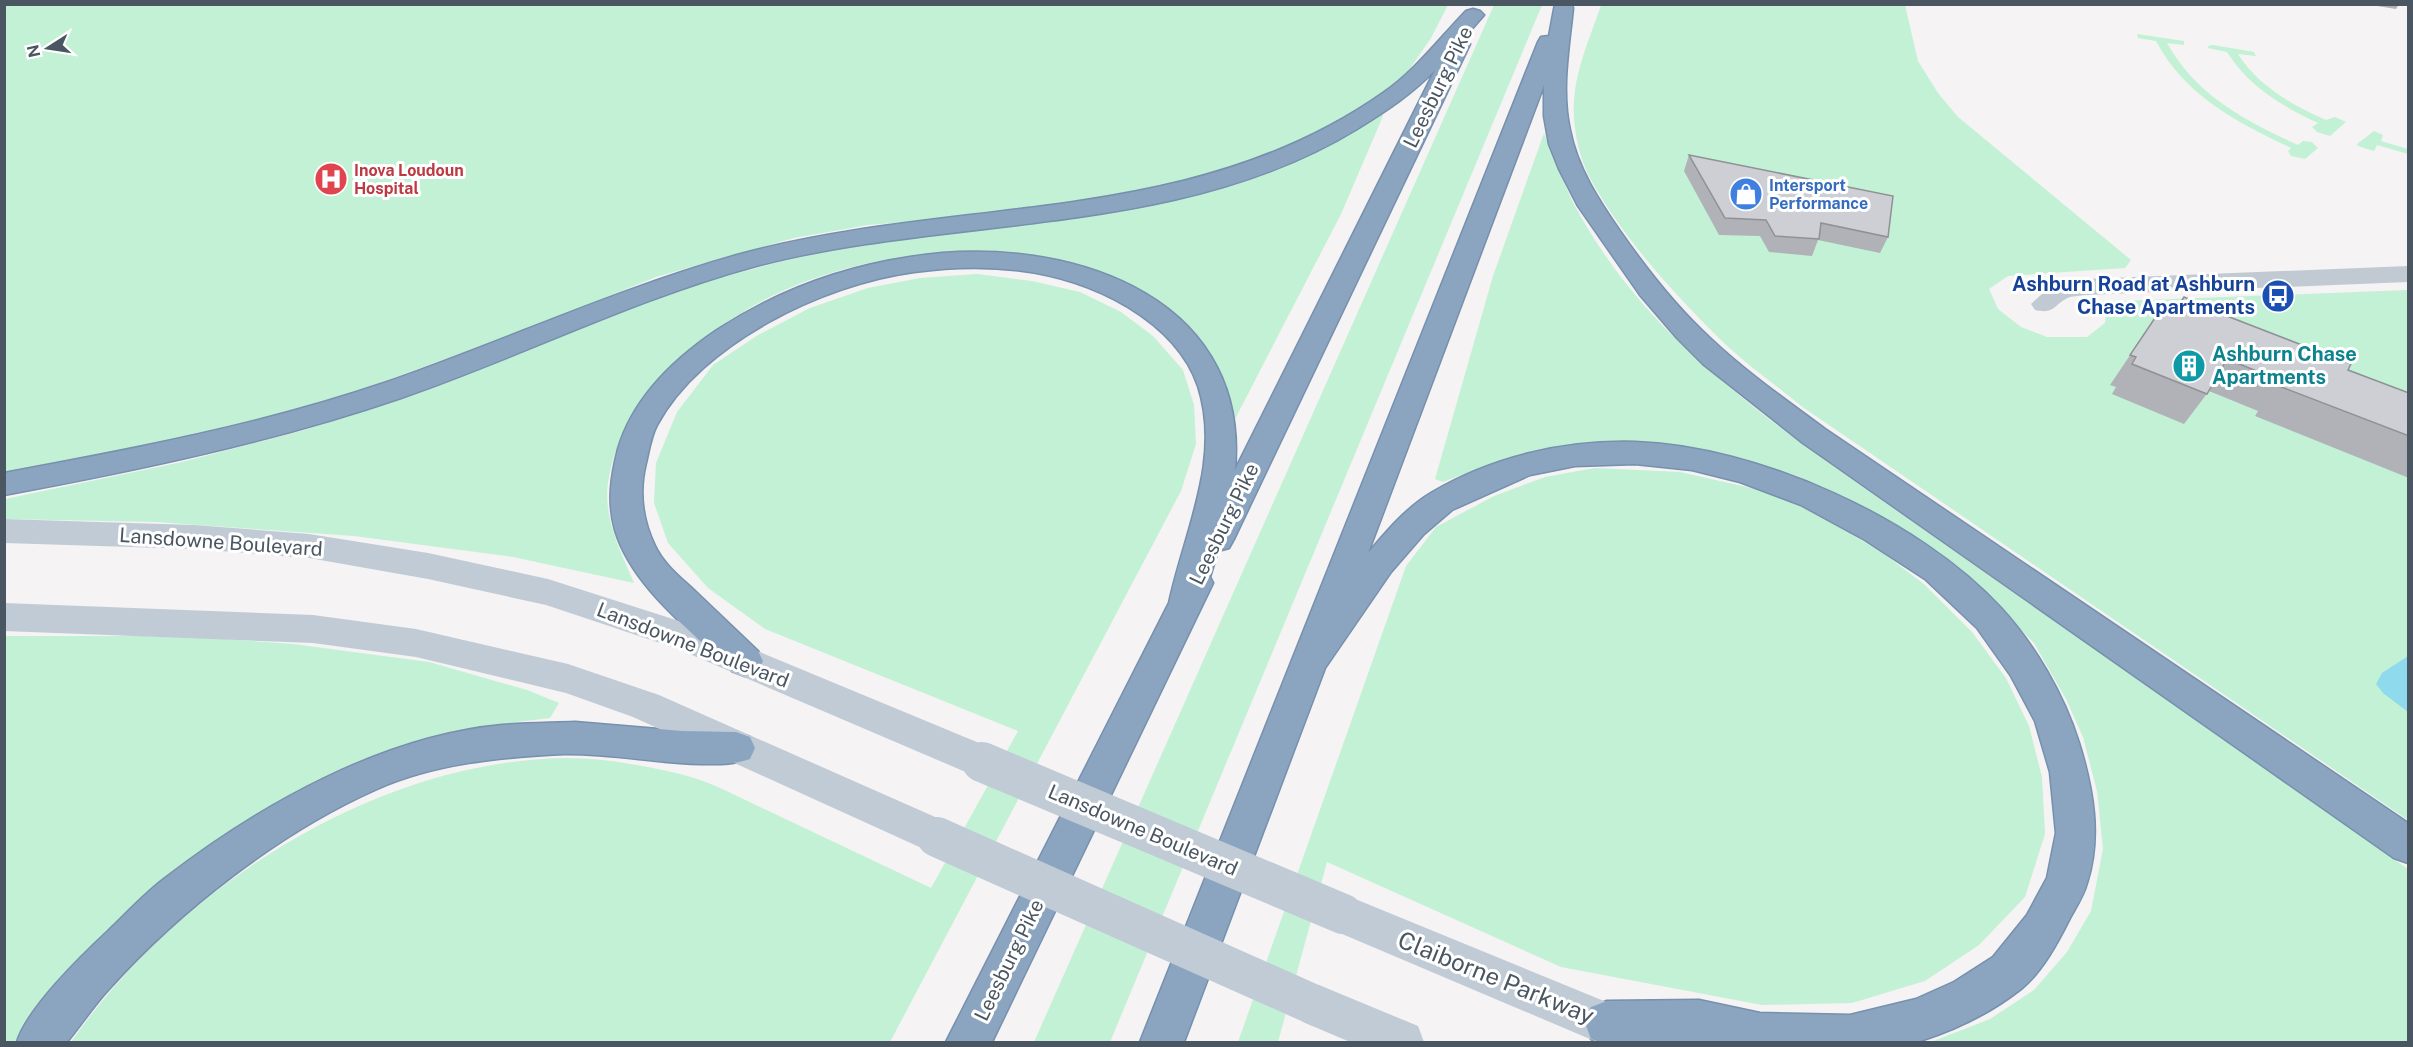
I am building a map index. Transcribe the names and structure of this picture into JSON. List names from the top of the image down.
{
  "streets": {
    "highway": ["Leesburg Pike"],
    "main road": ["Lansdowne Boulevard", "Claiborne Parkway"]
  },
  "crossings": [
    ["Lansdowne Boulevard", "Claiborne Parkway"]
  ],
  "places": {
    "hospital": ["Inova Loudoun Hospital"],
    "shop": ["Intersport Performance"],
    "bus stop": ["Ashburn Road at Ashburn Chase Apartments"],
    "building": ["Ashburn Chase Apartments"]
  },
  "north": "left"
}
